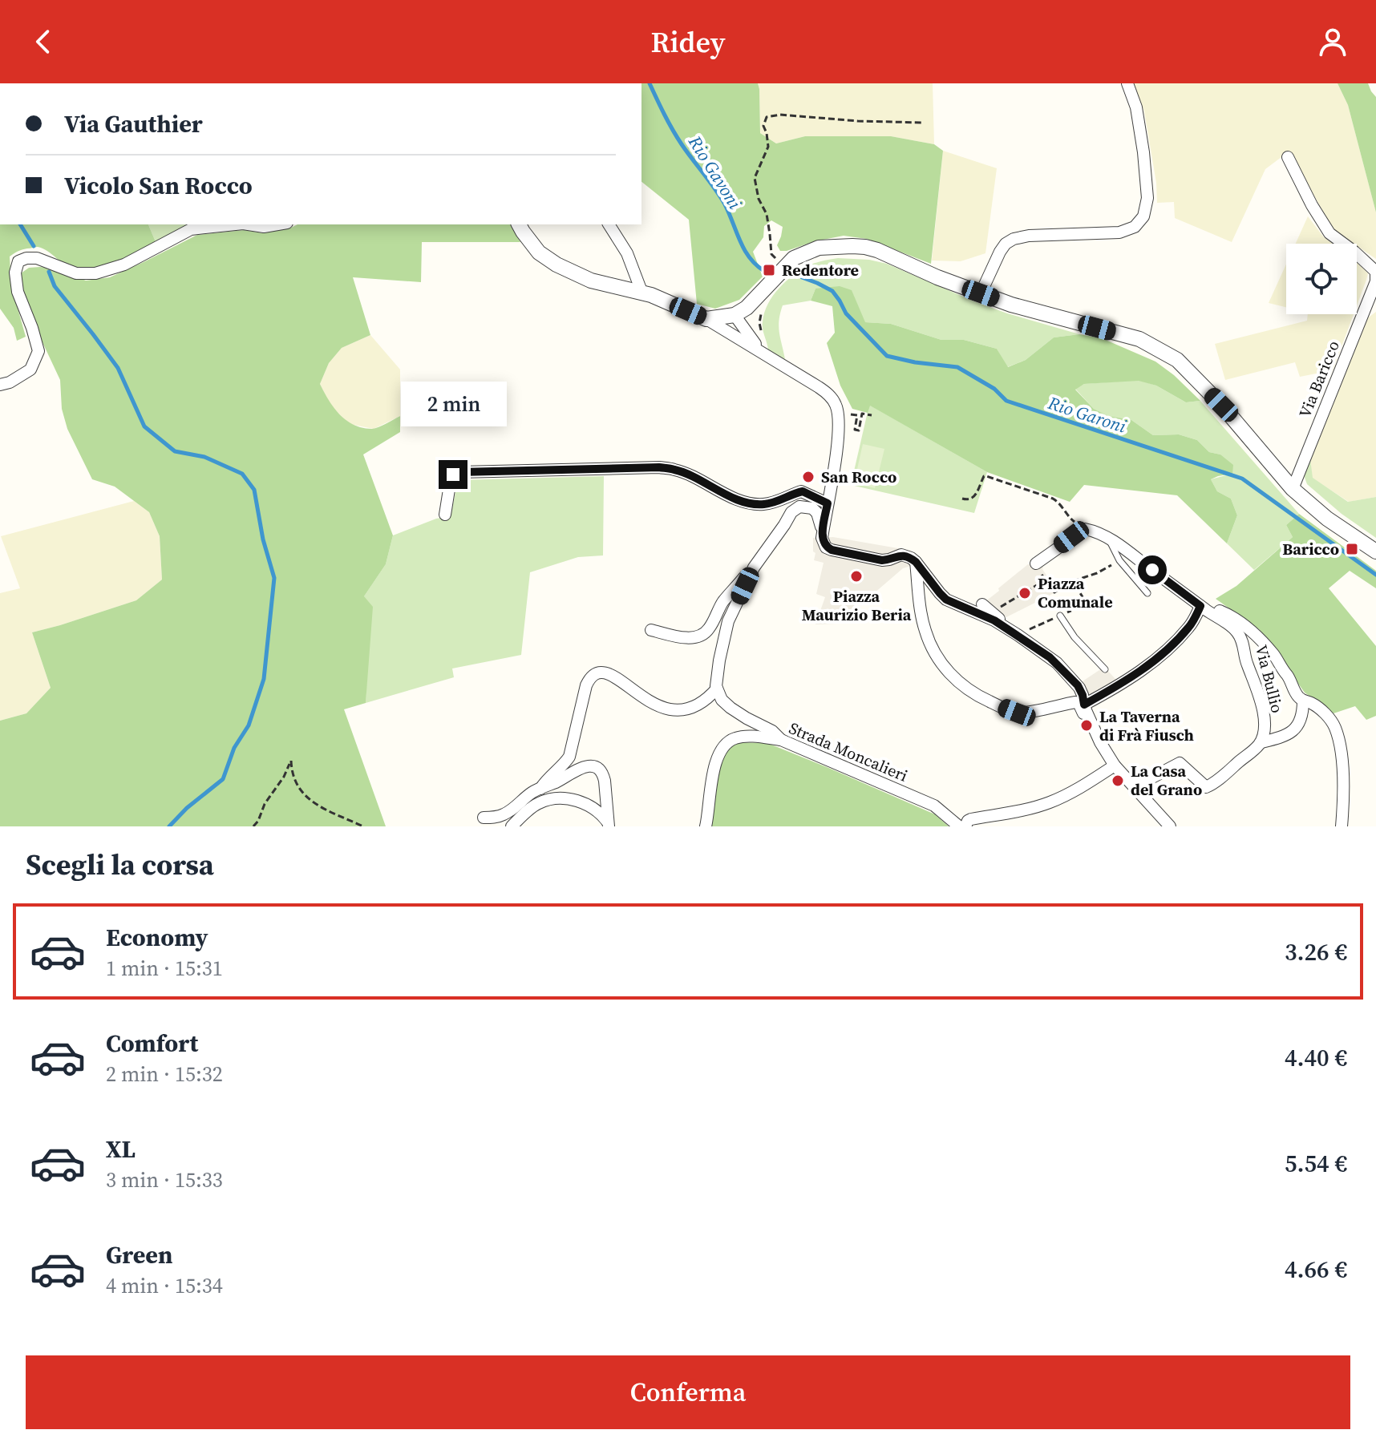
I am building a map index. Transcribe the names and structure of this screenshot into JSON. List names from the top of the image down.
{
  "streets": {
    "street": ["Via Baricco", "Via Bullio", "Strada Moncalieri"]
  },
  "water": ["Rio Gavoni", "Rio Garoni"],
  "places": {
    "transit": ["Redentore", "Baricco"],
    "other": [
      "San Rocco",
      "Piazza Maurizio Beria",
      "Piazza Comunale",
      "La Taverna di Frà Fiusch",
      "La Casa del Grano"
    ]
  },
  "page": {
    "header": "Ridey",
    "banner": ["Via Gauthier", "Vicolo San Rocco"],
    "bubble": "2 min",
    "heading": "Scegli la corsa",
    "list": [
      {
        "name": "Economy",
        "note": "1 min · 15:31",
        "value": "3.26 €"
      },
      {
        "name": "Comfort",
        "note": "2 min · 15:32",
        "value": "4.40 €"
      },
      {
        "name": "XL",
        "note": "3 min · 15:33",
        "value": "5.54 €"
      },
      {
        "name": "Green",
        "note": "4 min · 15:34",
        "value": "4.66 €"
      }
    ],
    "buttons": "Conferma"
  }
}
